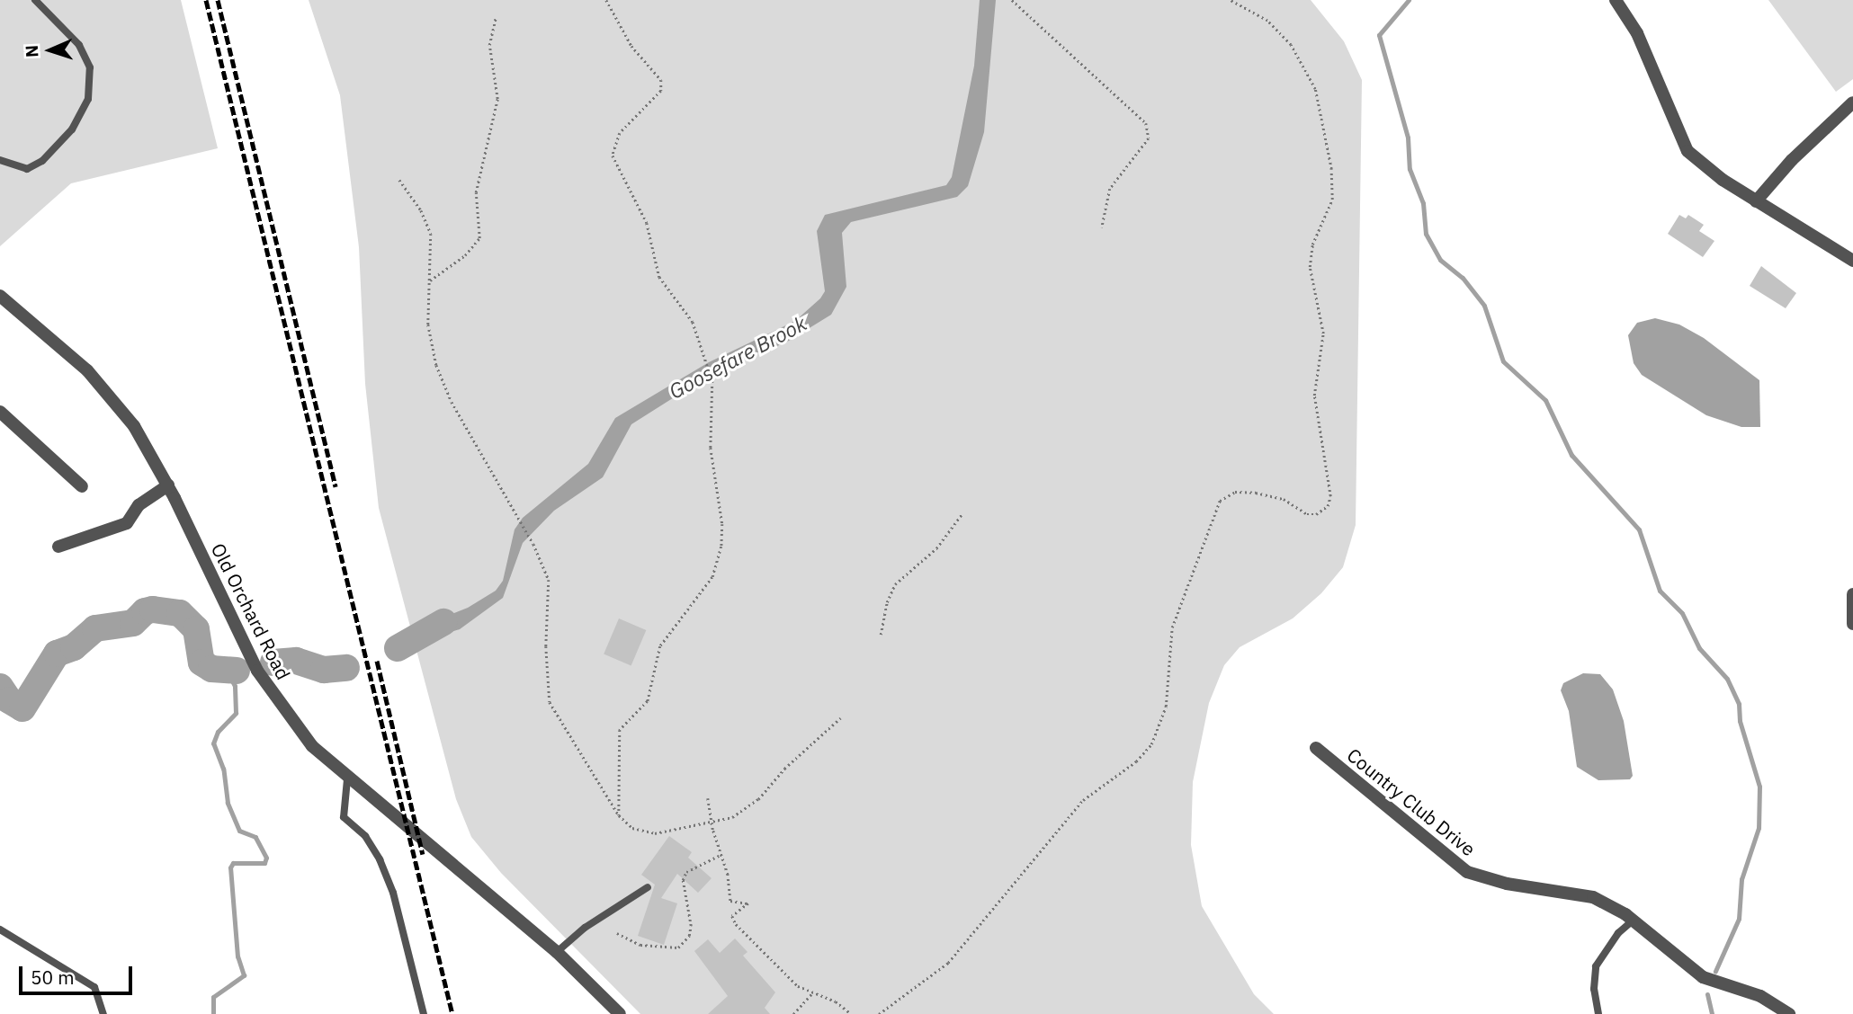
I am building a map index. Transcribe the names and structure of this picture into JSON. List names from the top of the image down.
{
  "streets": {
    "street": ["Old Orchard Road", "Country Club Drive"]
  },
  "water": ["Goosefare Brook"],
  "scale_bar": "50 m",
  "north": "left"
}
